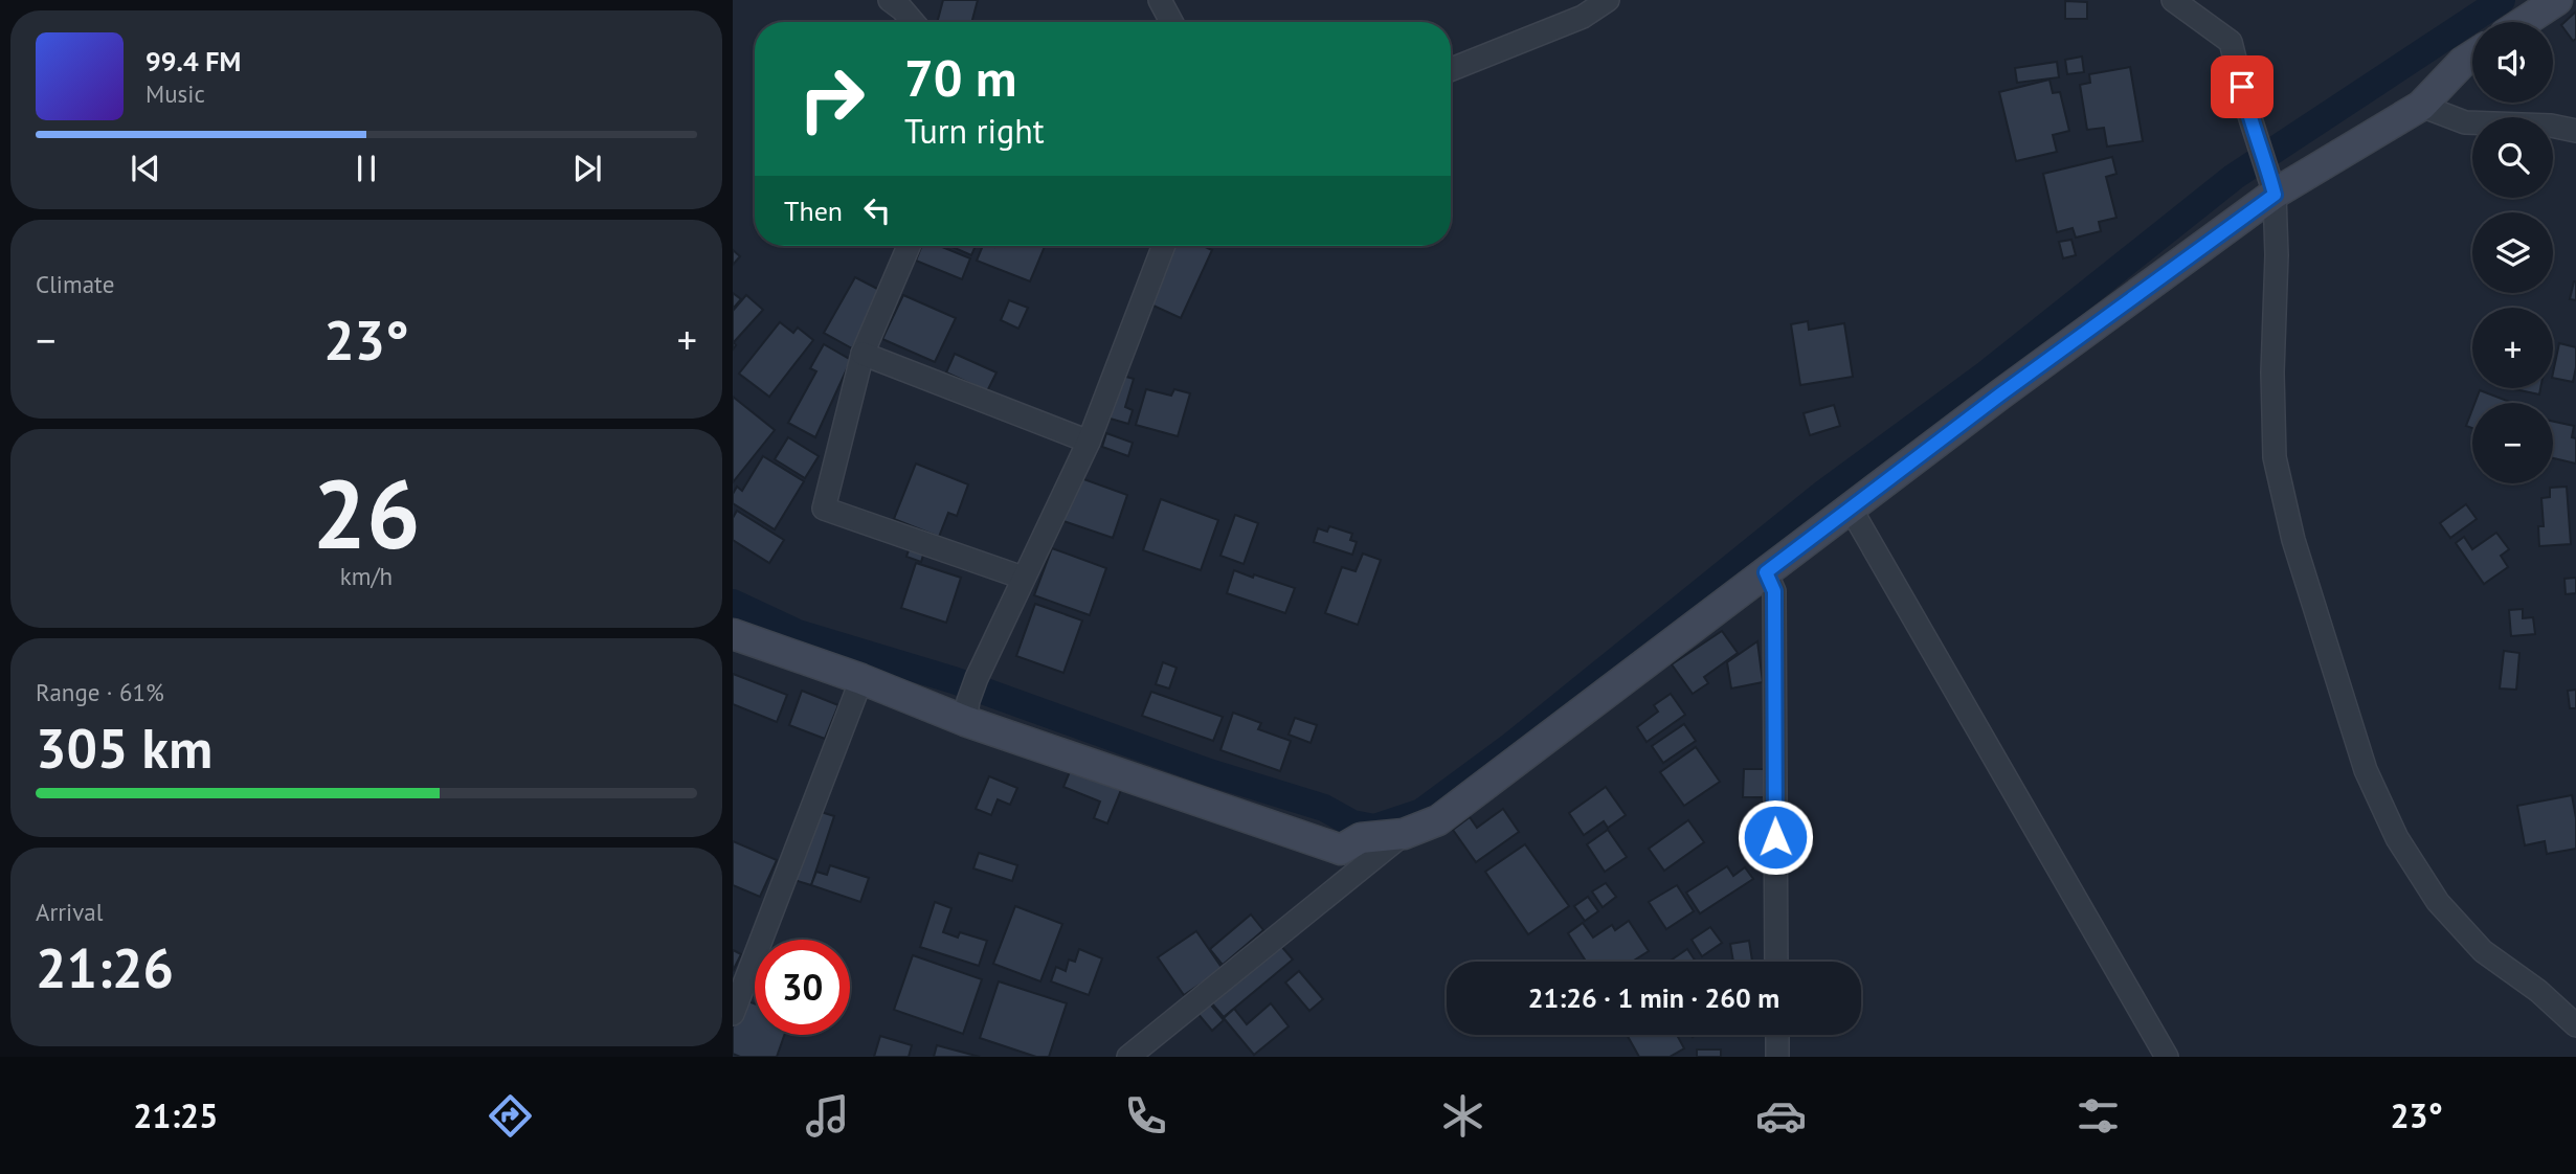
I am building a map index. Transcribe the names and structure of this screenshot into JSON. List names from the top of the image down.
{
  "page": {
    "map_buttons": ["+", "−"],
    "turn": ["70 m", "Turn right"],
    "song": ["99.4 FM", "Music"],
    "then": "Then",
    "tile": [
      "Climate",
      ["26", "km/h"],
      ["Range · 61%", "305 km"],
      ["Arrival", "21:26"]
    ],
    "heat": ["−", "23°", "+"],
    "limit": "30",
    "trip": "21:26 · 1 min · 260 m",
    "tabs": ["21:25", "23°"]
  }
}
